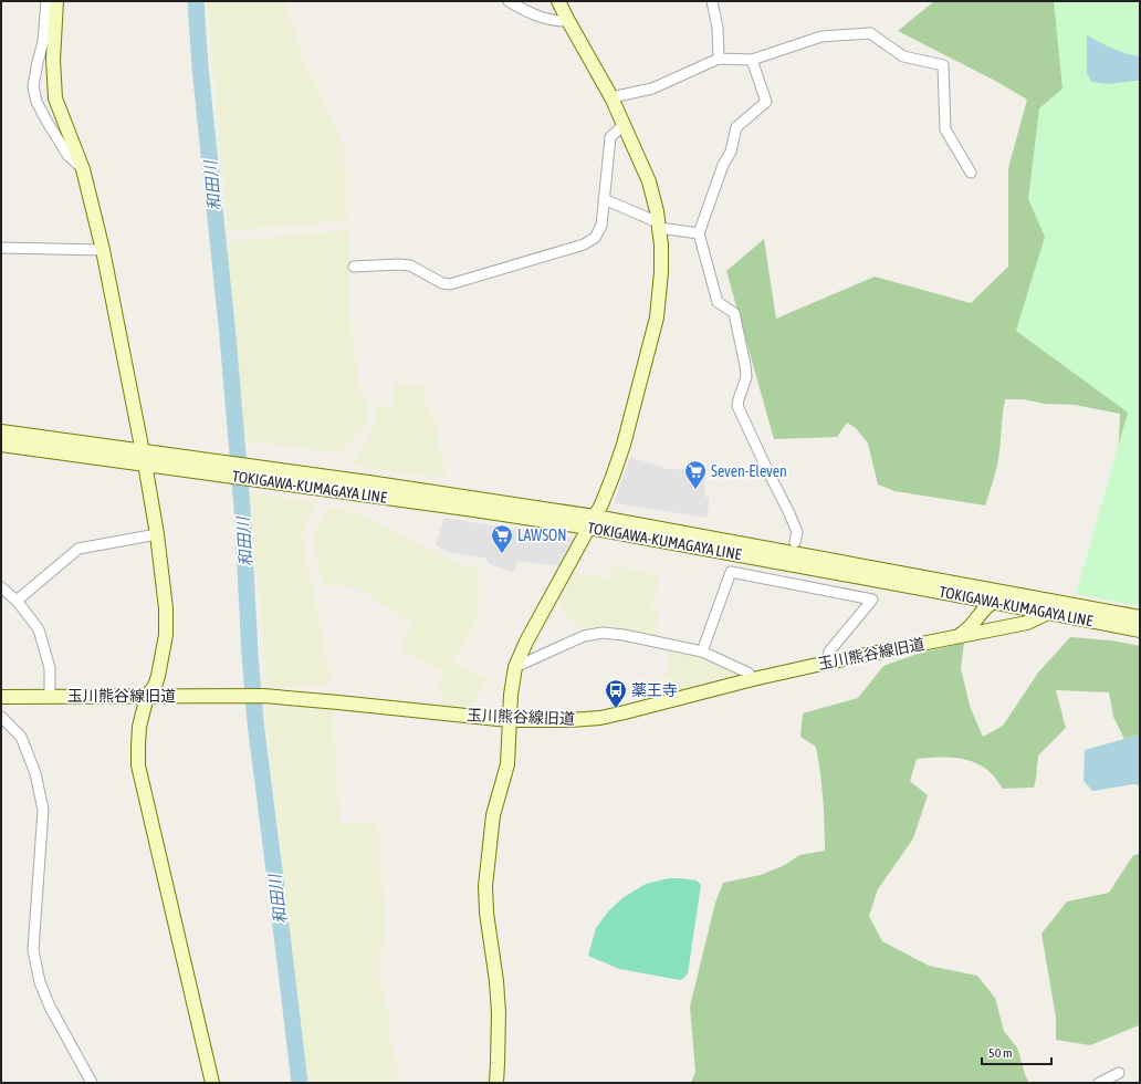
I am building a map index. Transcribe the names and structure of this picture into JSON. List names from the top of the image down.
{
  "streets": {
    "street": ["TOKIGAWA-KUMAGAYA LINE", "玉川熊谷線旧道"]
  },
  "crossings": [
    ["TOKIGAWA-KUMAGAYA LINE", "玉川熊谷線旧道"]
  ],
  "water": ["和田川"],
  "places": {
    "supermarket": ["Seven-Eleven", "LAWSON"],
    "bus stop": ["薬王寺"]
  },
  "scale_bar": "50 m"
}
